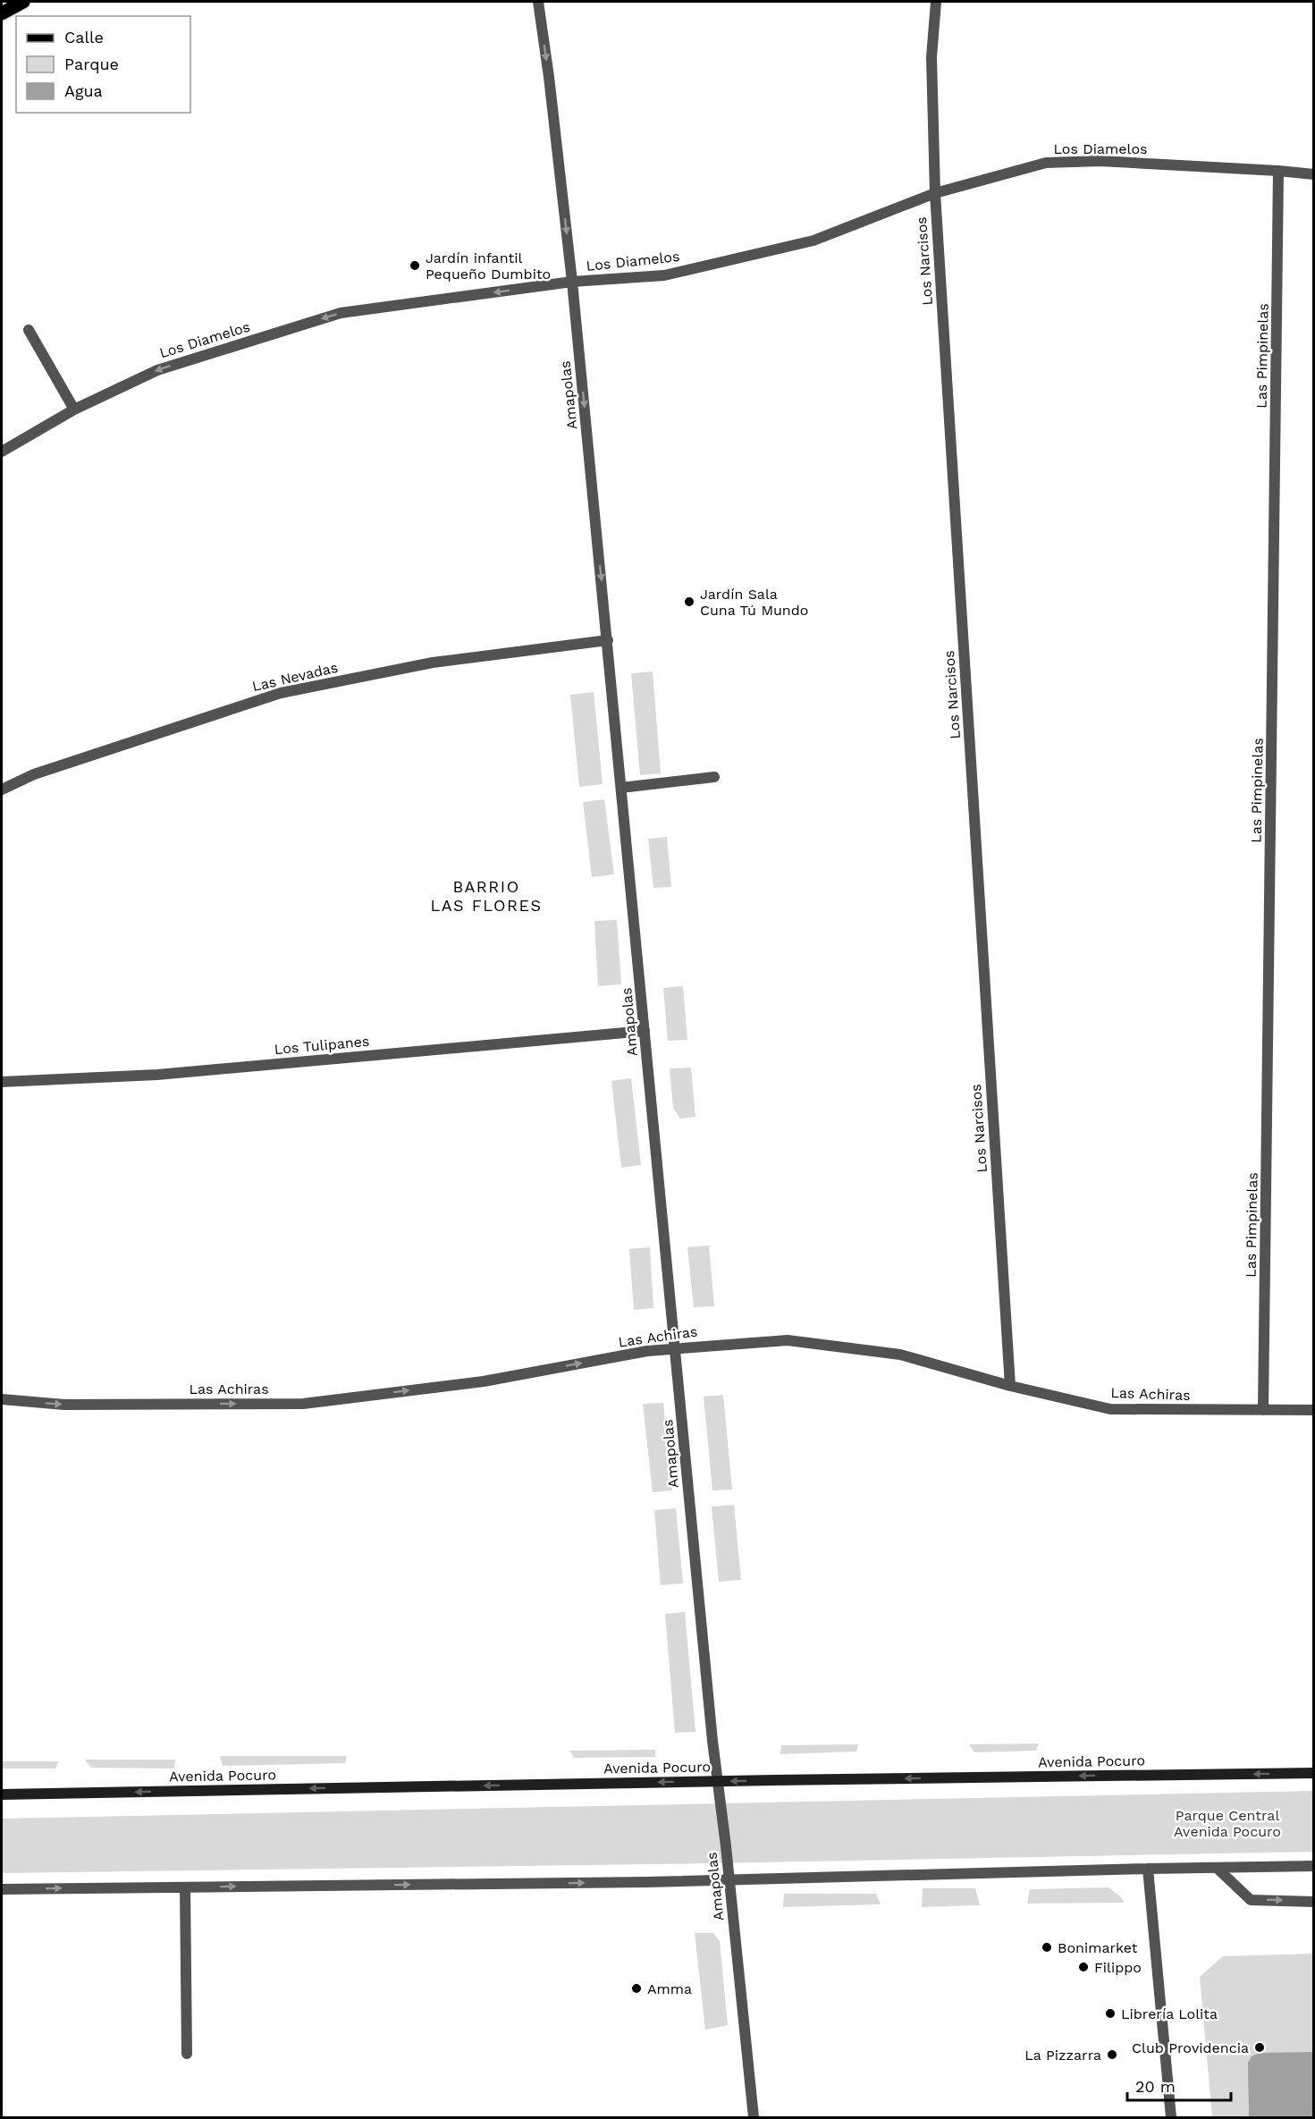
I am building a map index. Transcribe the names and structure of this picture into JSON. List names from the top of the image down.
{
  "streets": {
    "main road": ["Avenida Pocuro"],
    "street": [
      "Los Diamelos",
      "Los Narcisos",
      "Las Pimpinelas",
      "Amapolas",
      "Las Nevadas",
      "Los Tulipanes",
      "Las Achiras"
    ]
  },
  "crossings": [
    ["Los Diamelos", "Los Narcisos"],
    ["Los Diamelos", "Las Pimpinelas"],
    ["Los Diamelos", "Amapolas"],
    ["Los Narcisos", "Las Achiras"],
    ["Las Pimpinelas", "Las Achiras"],
    ["Amapolas", "Las Nevadas"],
    ["Amapolas", "Los Tulipanes"],
    ["Amapolas", "Las Achiras"],
    ["Amapolas", "Avenida Pocuro"]
  ],
  "one_way": ["Los Diamelos", "Las Achiras", "Avenida Pocuro"],
  "districts": ["BARRIO LAS FLORES"],
  "parks": ["Parque Central Avenida Pocuro"],
  "places": [
    "Jardín infantil Pequeño Dumbito",
    "Jardín Sala Cuna Tú Mundo",
    "Bonimarket",
    "Filippo",
    "Amma",
    "Librería Lolita",
    "Club Providencia",
    "La Pizzarra"
  ],
  "legend": ["Calle", "Parque", "Agua"],
  "scale_bar": "20 m"
}
